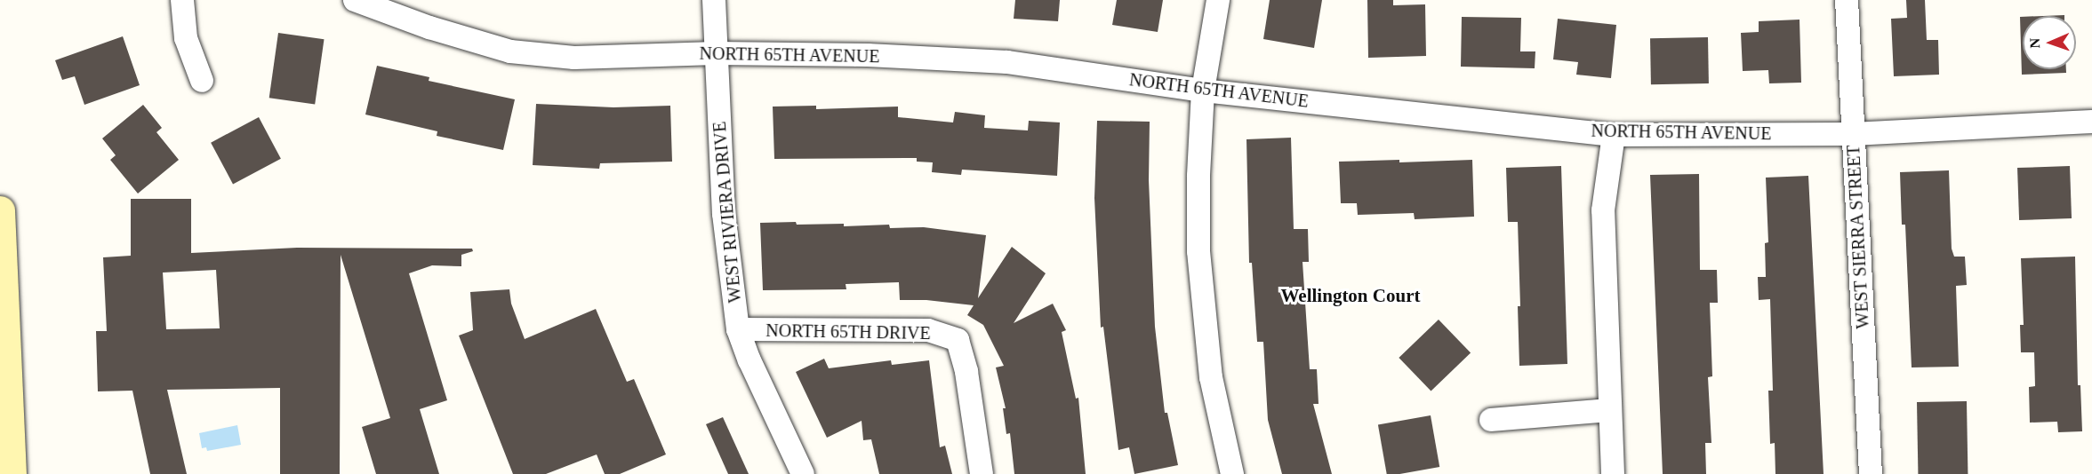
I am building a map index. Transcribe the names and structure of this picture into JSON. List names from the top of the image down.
{
  "streets": {
    "street": [
      "NORTH 65TH AVENUE",
      "WEST RIVIERA DRIVE",
      "WEST SIERRA STREET",
      "NORTH 65TH DRIVE"
    ]
  },
  "crossings": [
    ["NORTH 65TH AVENUE", "WEST RIVIERA DRIVE"],
    ["NORTH 65TH AVENUE", "WEST SIERRA STREET"],
    ["WEST RIVIERA DRIVE", "NORTH 65TH DRIVE"]
  ],
  "districts": ["Wellington Court"],
  "north": "left"
}
